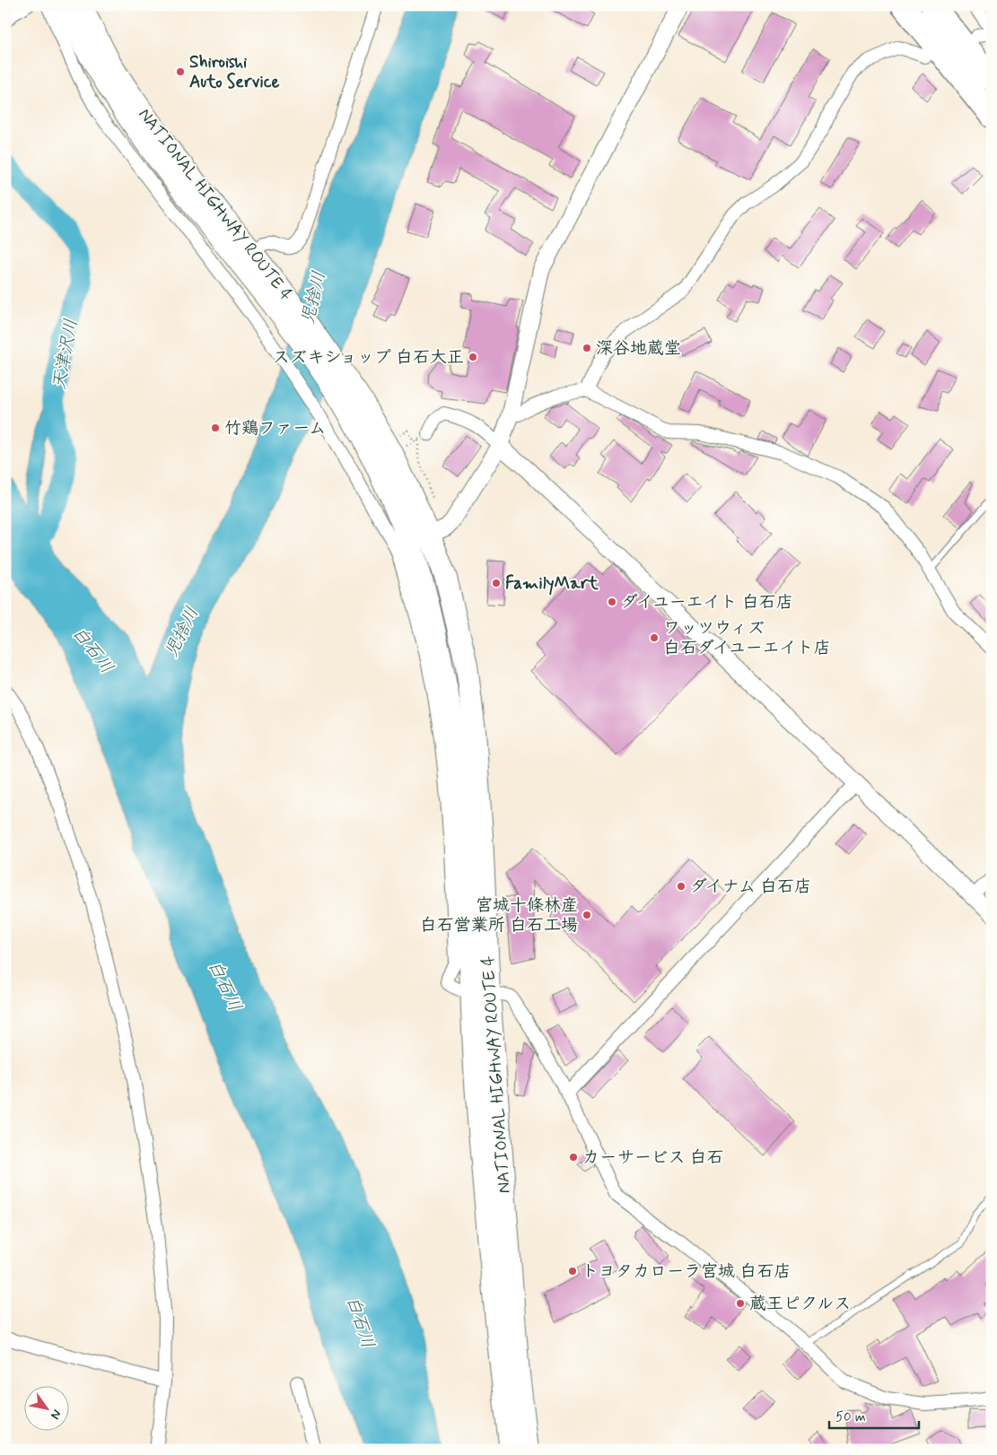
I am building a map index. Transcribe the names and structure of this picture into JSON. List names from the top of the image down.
{
  "streets": {
    "highway": ["NATIONAL HIGHWAY ROUTE 4"]
  },
  "water": ["児捨川", "天津沢川", "白石川"],
  "places": [
    "Shiroishi Auto Service",
    "深谷地蔵堂",
    "スズキショップ 白石大正",
    "竹鶏ファーム",
    "FamilyMart",
    "ダイユーエイト 白石店",
    "ワッツウィズ 白石ダイユーエイト店",
    "ダイナム 白石店",
    "宮城十條林産 白石営業所 白石工場",
    "カーサービス 白石",
    "トヨタカローラ宮城 白石店",
    "蔵王ピクルス"
  ],
  "scale_bar": "50 m",
  "north": "bottom right"
}
